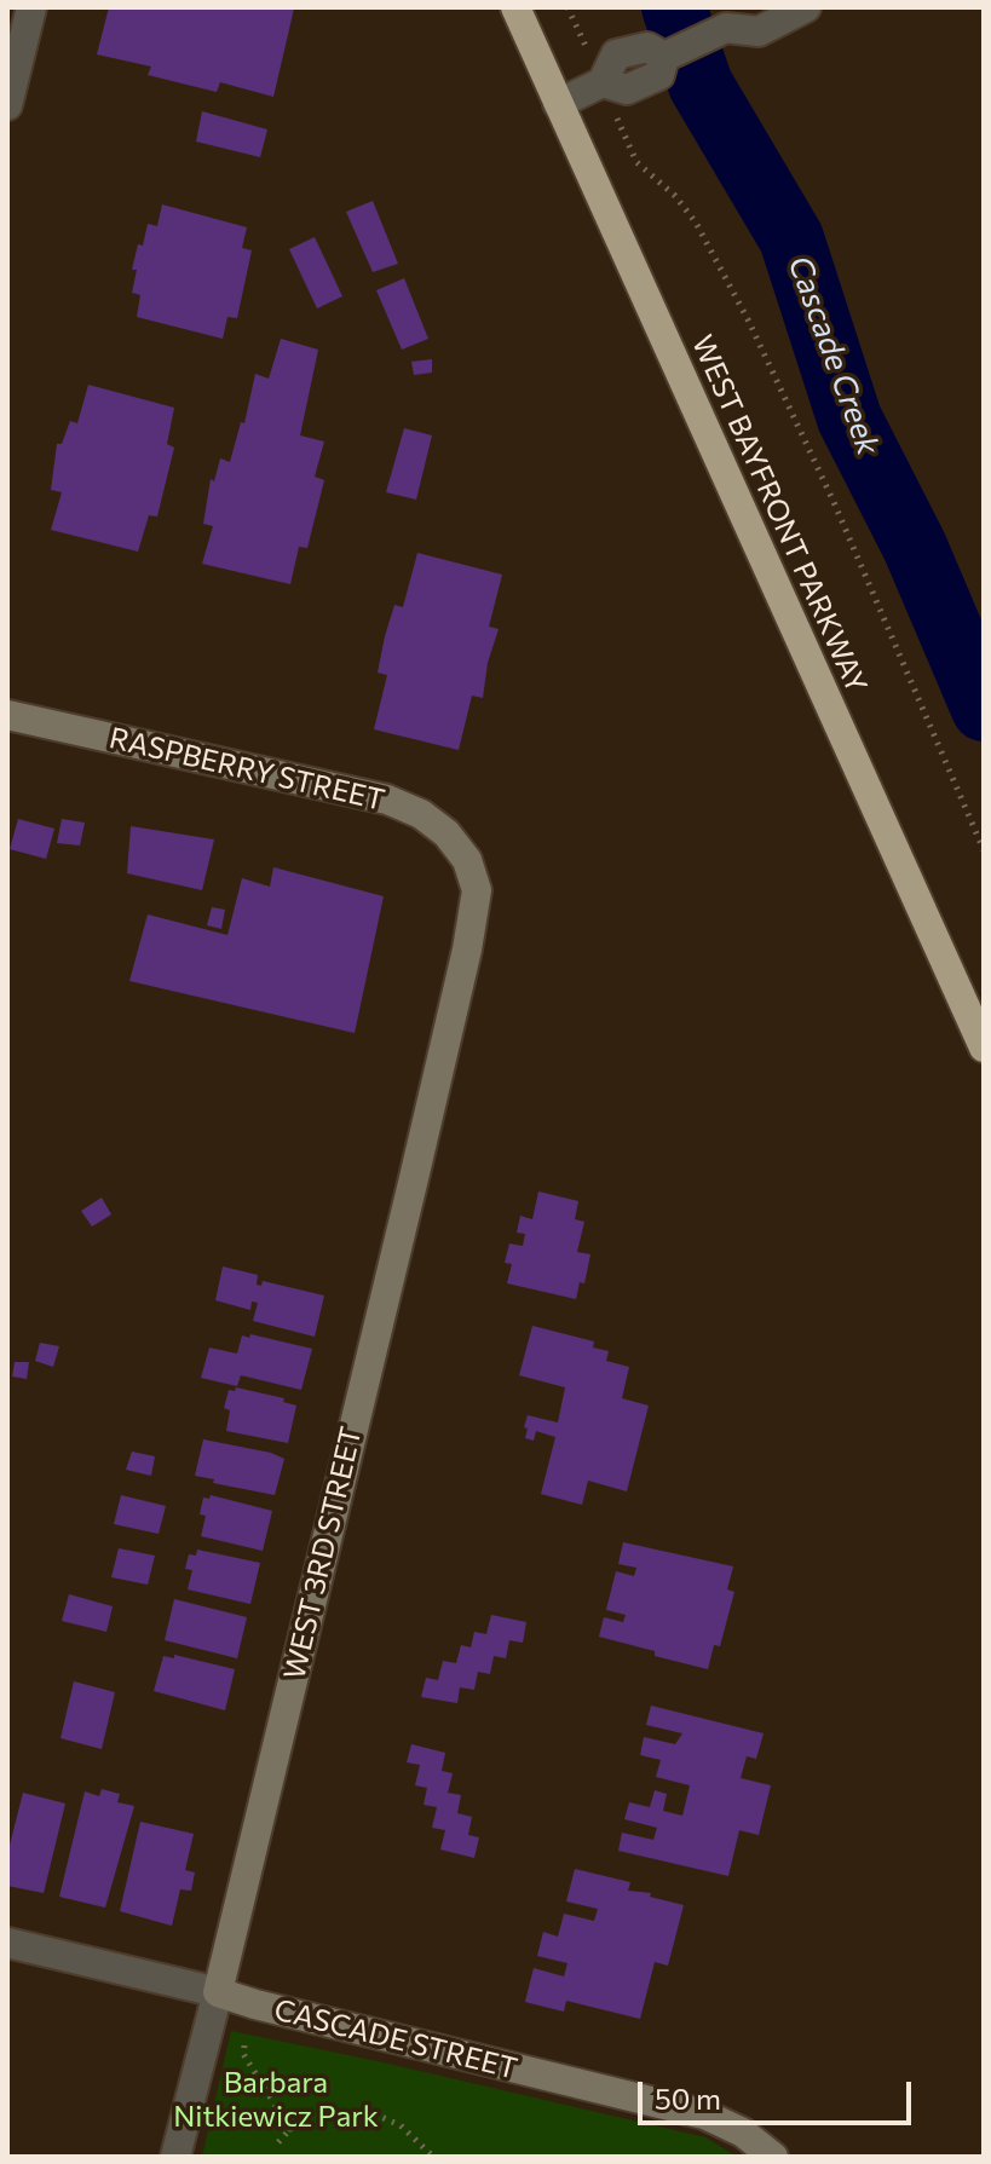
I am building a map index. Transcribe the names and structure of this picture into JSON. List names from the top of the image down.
{
  "streets": {
    "highway": ["WEST BAYFRONT PARKWAY"],
    "street": ["RASPBERRY STREET", "WEST 3RD STREET", "CASCADE STREET"]
  },
  "crossings": [
    ["RASPBERRY STREET", "WEST 3RD STREET"],
    ["WEST 3RD STREET", "CASCADE STREET"]
  ],
  "water": ["Cascade Creek"],
  "parks": ["Barbara Nitkiewicz Park"],
  "scale_bar": "50 m"
}
